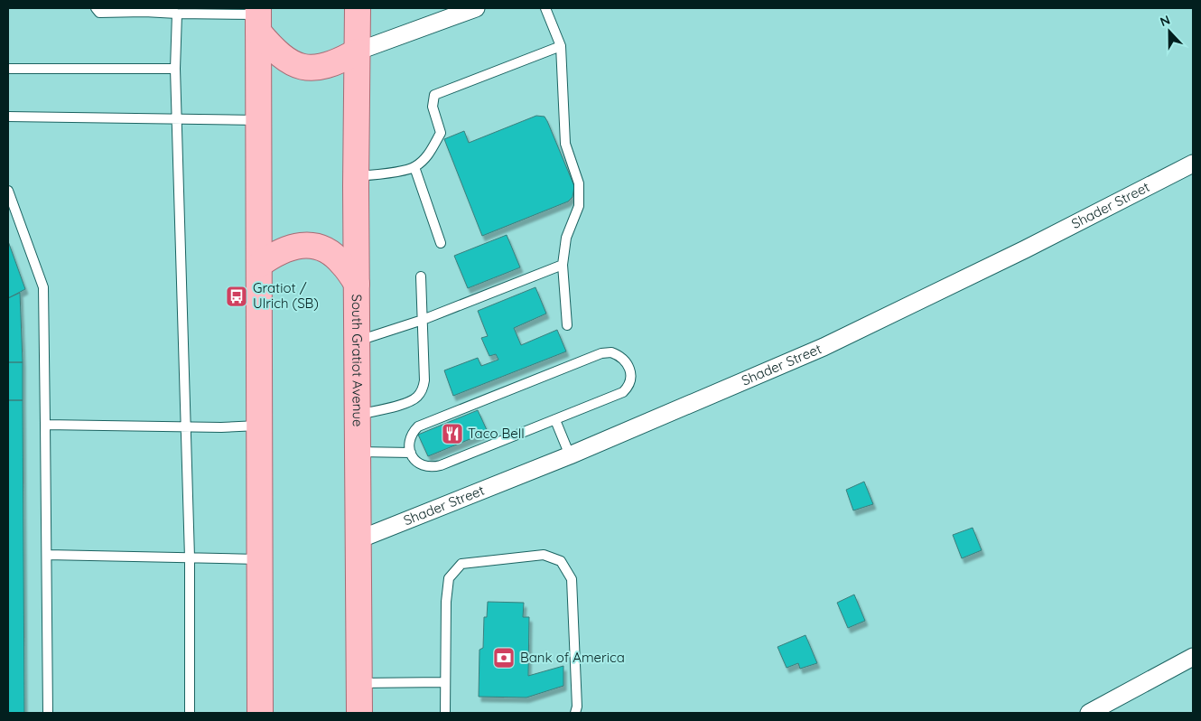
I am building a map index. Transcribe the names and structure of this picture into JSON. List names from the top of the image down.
{
  "streets": {
    "main road": ["South Gratiot Avenue"],
    "street": ["Shader Street"]
  },
  "crossings": [
    ["Shader Street", "South Gratiot Avenue"]
  ],
  "places": {
    "bus stop": ["Gratiot / Ulrich (SB)"],
    "restaurant": ["Taco Bell"],
    "bank": ["Bank of America"]
  },
  "north": "top"
}
